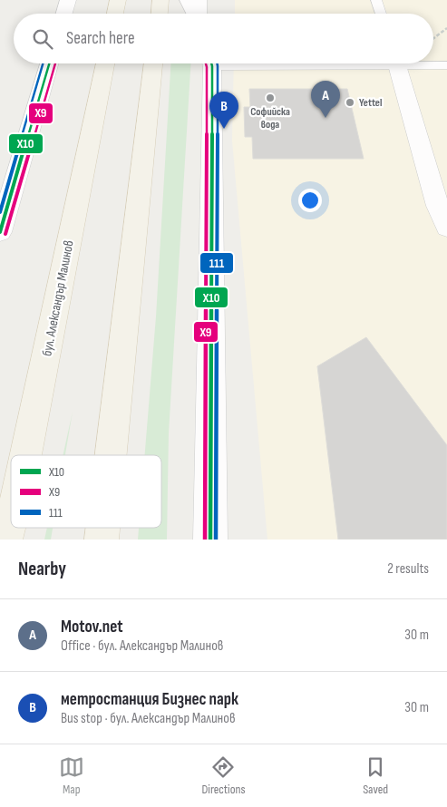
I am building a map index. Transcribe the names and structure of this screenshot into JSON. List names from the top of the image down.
{
  "streets": {
    "main road": ["бул. Александър Малинов"]
  },
  "places": ["Софийска вода", "Yettel"],
  "lines": ["transit line Х10", "transit line Х9", "transit line 111"],
  "legend": ["Х10", "Х9", "111"],
  "page": {
    "search": "Search here",
    "pins": ["A", "B"],
    "heading": ["Nearby", "2 results"],
    "list": [
      {
        "mark": "A",
        "name": "Motov.net",
        "note": "Office · бул. Александър Малинов",
        "value": "30 m"
      },
      {
        "mark": "B",
        "name": "метростанция Бизнес парк",
        "note": "Bus stop · бул. Александър Малинов",
        "value": "30 m"
      }
    ],
    "nav": ["Map", "Directions", "Saved"]
  }
}
